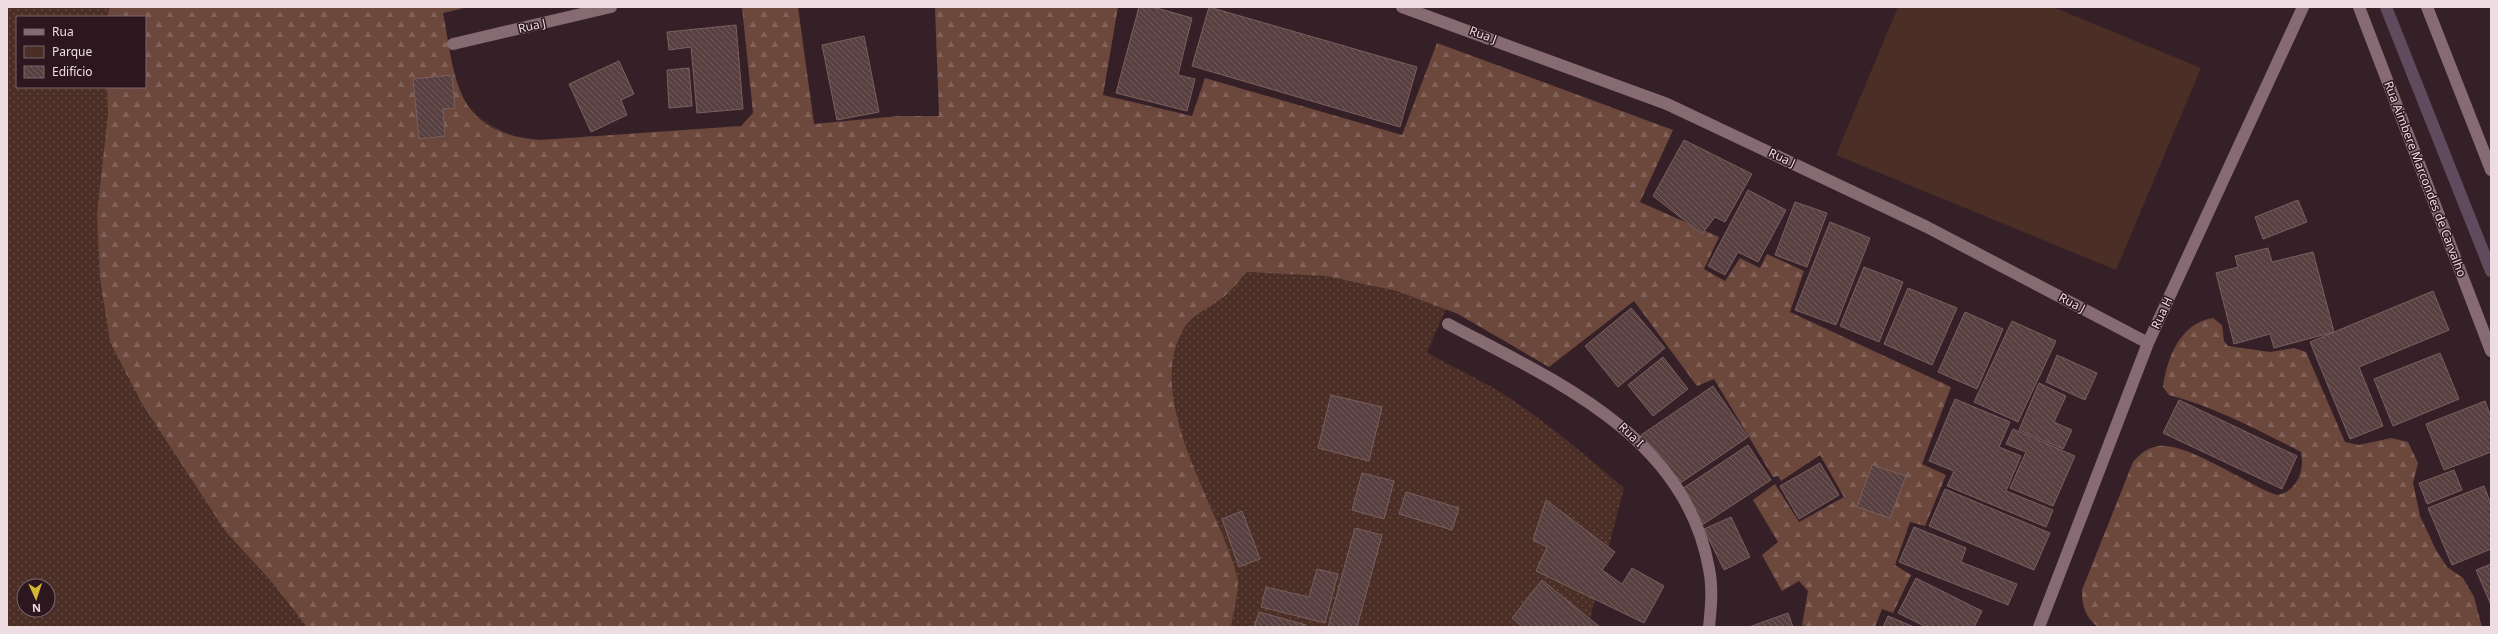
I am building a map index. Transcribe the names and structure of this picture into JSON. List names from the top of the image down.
{
  "streets": {
    "street": [
      "Rua J",
      "Rua Aimbere Marcondes de Carvalho",
      "Rua H",
      "Rua I"
    ]
  },
  "crossings": [
    ["Rua J", "Rua H"]
  ],
  "legend": ["Rua", "Parque", "Edifício"],
  "north": "bottom"
}
